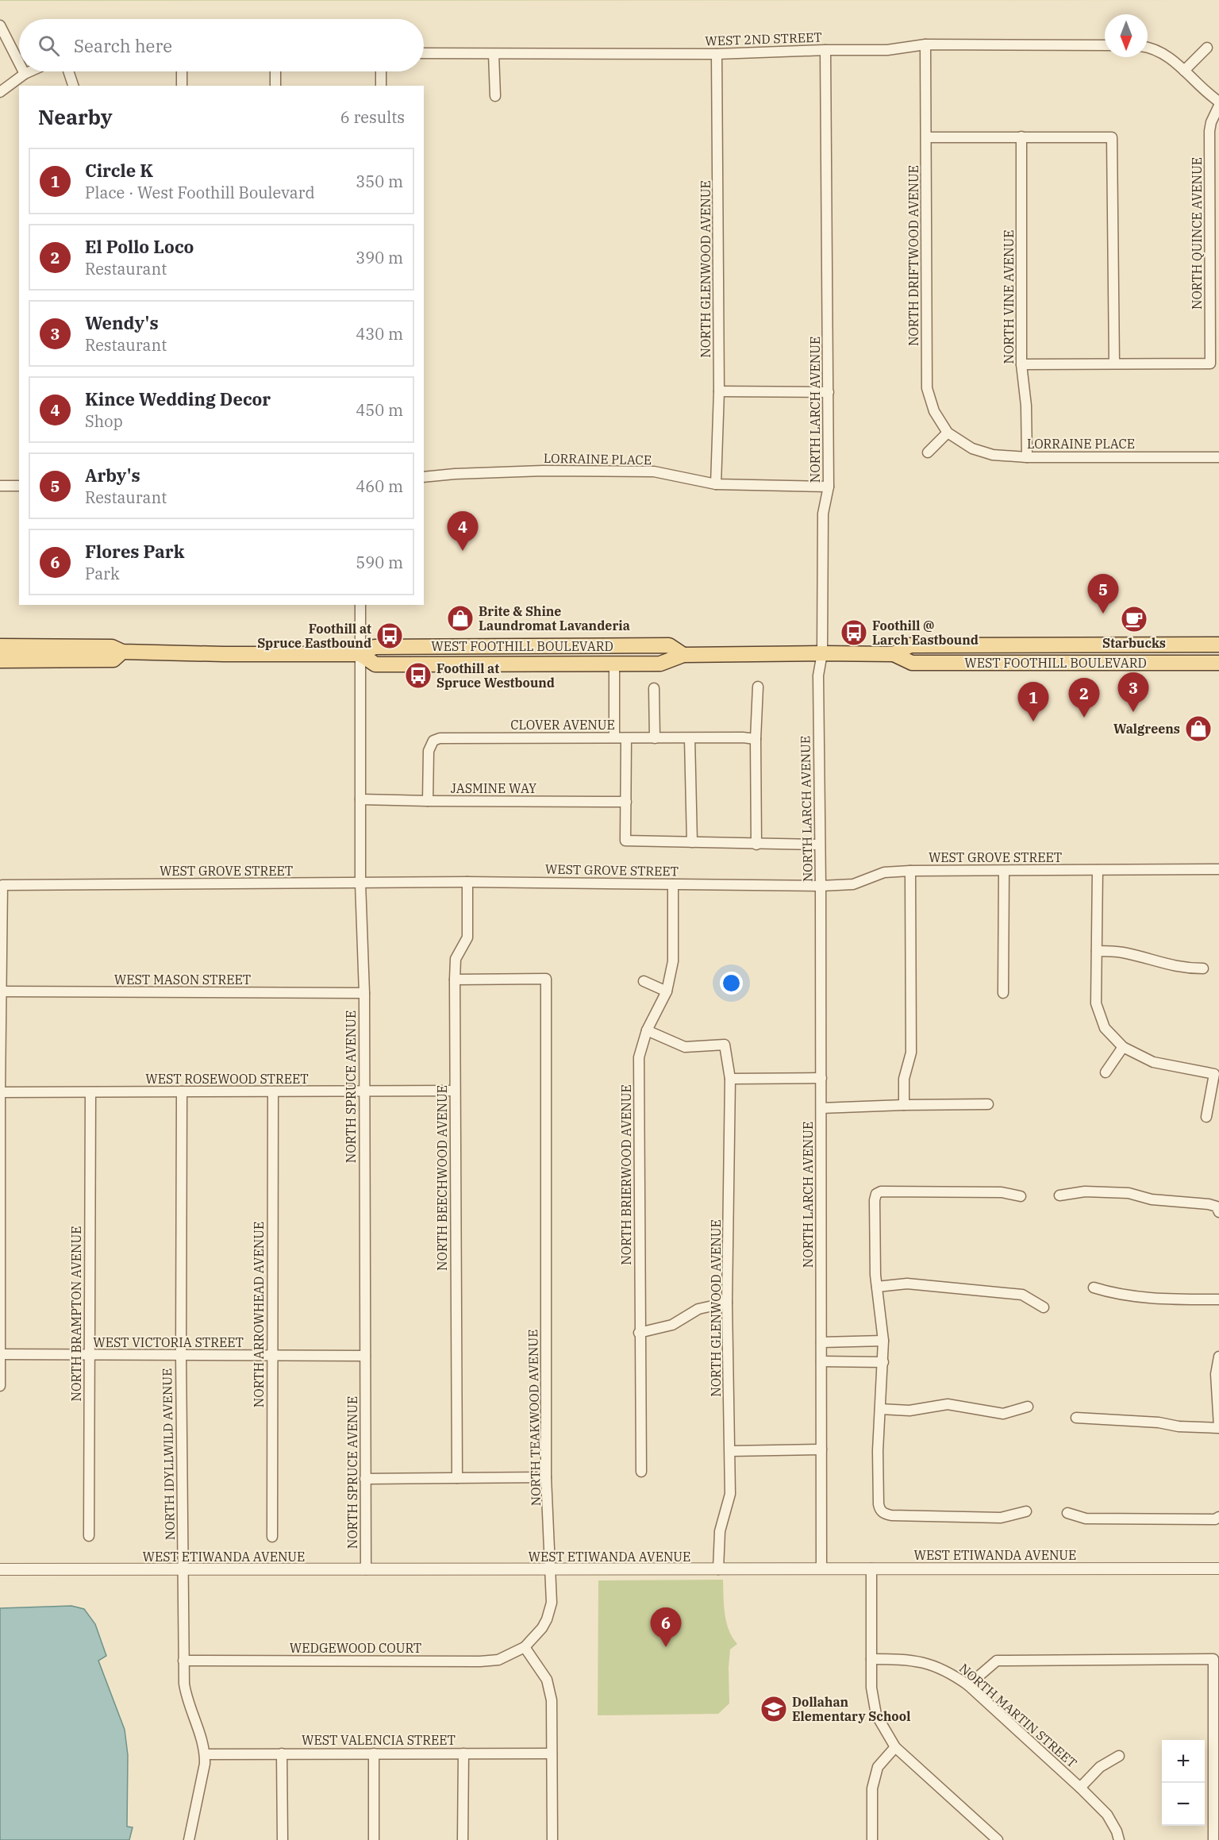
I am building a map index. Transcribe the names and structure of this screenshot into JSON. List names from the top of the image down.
{
  "streets": {
    "main road": ["WEST FOOTHILL BOULEVARD"],
    "street": [
      "WEST 2ND STREET",
      "NORTH QUINCE AVENUE",
      "NORTH DRIFTWOOD AVENUE",
      "NORTH GLENWOOD AVENUE",
      "NORTH VINE AVENUE",
      "NORTH LARCH AVENUE",
      "LORRAINE PLACE",
      "CLOVER AVENUE",
      "JASMINE WAY",
      "WEST GROVE STREET",
      "WEST MASON STREET",
      "WEST ROSEWOOD STREET",
      "NORTH SPRUCE AVENUE",
      "NORTH BRIERWOOD AVENUE",
      "NORTH BEECHWOOD AVENUE",
      "NORTH BRAMPTON AVENUE",
      "NORTH ARROWHEAD AVENUE",
      "WEST VICTORIA STREET",
      "NORTH TEAKWOOD AVENUE",
      "NORTH IDYLLWILD AVENUE",
      "WEST ETIWANDA AVENUE",
      "WEDGEWOOD COURT",
      "NORTH MARTIN STREET",
      "WEST VALENCIA STREET"
    ]
  },
  "crossings": [
    ["WEST 2ND STREET", "NORTH DRIFTWOOD AVENUE"],
    ["WEST 2ND STREET", "NORTH GLENWOOD AVENUE"],
    ["WEST 2ND STREET", "NORTH LARCH AVENUE"],
    ["NORTH DRIFTWOOD AVENUE", "LORRAINE PLACE"],
    ["NORTH GLENWOOD AVENUE", "LORRAINE PLACE"],
    ["NORTH GLENWOOD AVENUE", "NORTH BRIERWOOD AVENUE"],
    ["NORTH GLENWOOD AVENUE", "WEST ETIWANDA AVENUE"],
    ["NORTH VINE AVENUE", "LORRAINE PLACE"],
    ["NORTH LARCH AVENUE", "LORRAINE PLACE"],
    ["NORTH LARCH AVENUE", "WEST FOOTHILL BOULEVARD"],
    ["NORTH LARCH AVENUE", "WEST GROVE STREET"],
    ["NORTH LARCH AVENUE", "WEST ETIWANDA AVENUE"],
    ["WEST FOOTHILL BOULEVARD", "NORTH SPRUCE AVENUE"],
    ["CLOVER AVENUE", "JASMINE WAY"],
    ["JASMINE WAY", "NORTH SPRUCE AVENUE"],
    ["WEST GROVE STREET", "WEST MASON STREET"],
    ["WEST GROVE STREET", "NORTH SPRUCE AVENUE"],
    ["WEST GROVE STREET", "NORTH BRIERWOOD AVENUE"],
    ["WEST GROVE STREET", "NORTH BEECHWOOD AVENUE"],
    ["WEST MASON STREET", "NORTH SPRUCE AVENUE"],
    ["WEST ROSEWOOD STREET", "NORTH SPRUCE AVENUE"],
    ["WEST ROSEWOOD STREET", "NORTH BEECHWOOD AVENUE"],
    ["WEST ROSEWOOD STREET", "NORTH BRAMPTON AVENUE"],
    ["WEST ROSEWOOD STREET", "NORTH ARROWHEAD AVENUE"],
    ["WEST ROSEWOOD STREET", "NORTH IDYLLWILD AVENUE"],
    ["NORTH SPRUCE AVENUE", "WEST VICTORIA STREET"],
    ["NORTH SPRUCE AVENUE", "WEST ETIWANDA AVENUE"],
    ["NORTH BEECHWOOD AVENUE", "NORTH TEAKWOOD AVENUE"],
    ["NORTH BRAMPTON AVENUE", "WEST VICTORIA STREET"],
    ["NORTH ARROWHEAD AVENUE", "WEST VICTORIA STREET"],
    ["WEST VICTORIA STREET", "NORTH IDYLLWILD AVENUE"],
    ["NORTH TEAKWOOD AVENUE", "WEST ETIWANDA AVENUE"],
    ["NORTH TEAKWOOD AVENUE", "WEDGEWOOD COURT"],
    ["NORTH IDYLLWILD AVENUE", "WEST ETIWANDA AVENUE"],
    ["NORTH IDYLLWILD AVENUE", "WEDGEWOOD COURT"],
    ["NORTH IDYLLWILD AVENUE", "WEST VALENCIA STREET"]
  ],
  "places": {
    "shop": ["Brite & Shine Laundromat Lavanderia", "Walgreens"],
    "cafe": ["Starbucks"],
    "bus stop": ["Foothill @ Larch Eastbound", "Foothill at Spruce Eastbound", "Foothill at Spruce Westbound"],
    "school or university": ["Dollahan Elementary School"]
  },
  "north": "bottom",
  "page": {
    "search": "Search here",
    "heading": ["Nearby", "6 results"],
    "list": [
      {
        "mark": "1",
        "name": "Circle K",
        "note": "Place · West Foothill Boulevard",
        "value": "350 m"
      },
      {
        "mark": "2",
        "name": "El Pollo Loco",
        "note": "Restaurant",
        "value": "390 m"
      },
      {
        "mark": "3",
        "name": "Wendy's",
        "note": "Restaurant",
        "value": "430 m"
      },
      {
        "mark": "4",
        "name": "Kince Wedding Decor",
        "note": "Shop",
        "value": "450 m"
      },
      {
        "mark": "5",
        "name": "Arby's",
        "note": "Restaurant",
        "value": "460 m"
      },
      {
        "mark": "6",
        "name": "Flores Park",
        "note": "Park",
        "value": "590 m"
      }
    ],
    "pins": [
      "4",
      "5",
      "3",
      "2",
      "1",
      "6"
    ],
    "map_buttons": ["+", "−"]
  }
}
